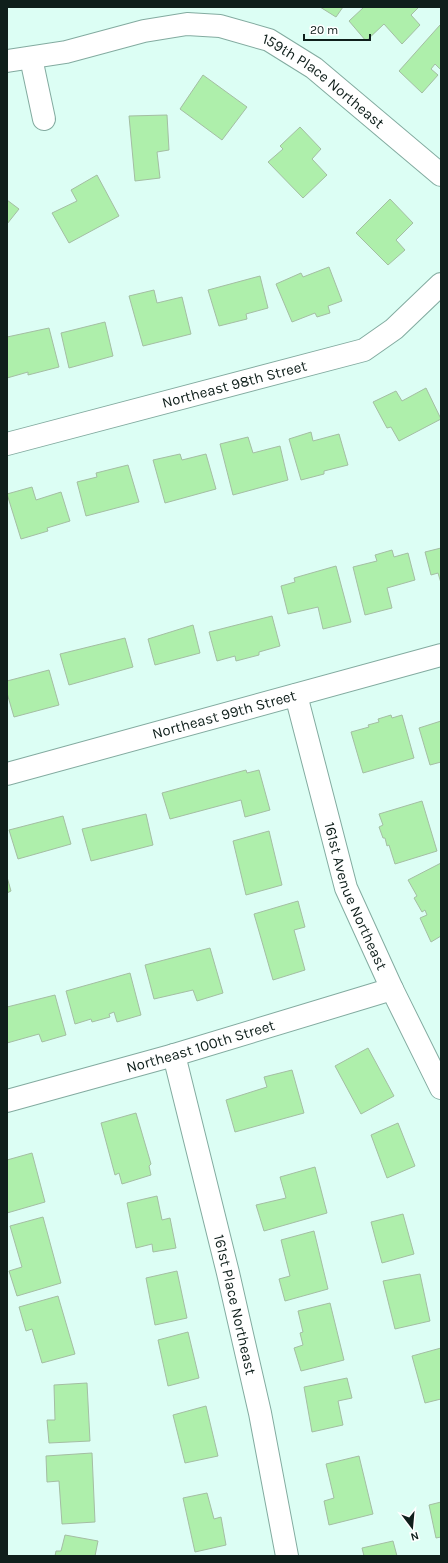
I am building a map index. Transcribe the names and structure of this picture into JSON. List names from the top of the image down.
{
  "streets": {
    "street": [
      "159th Place Northeast",
      "Northeast 98th Street",
      "Northeast 99th Street",
      "161st Avenue Northeast",
      "Northeast 100th Street",
      "161st Place Northeast"
    ]
  },
  "crossings": [
    ["Northeast 99th Street", "161st Avenue Northeast"],
    ["161st Avenue Northeast", "Northeast 100th Street"],
    ["Northeast 100th Street", "161st Place Northeast"]
  ],
  "scale_bar": "20 m",
  "north": "bottom"
}
